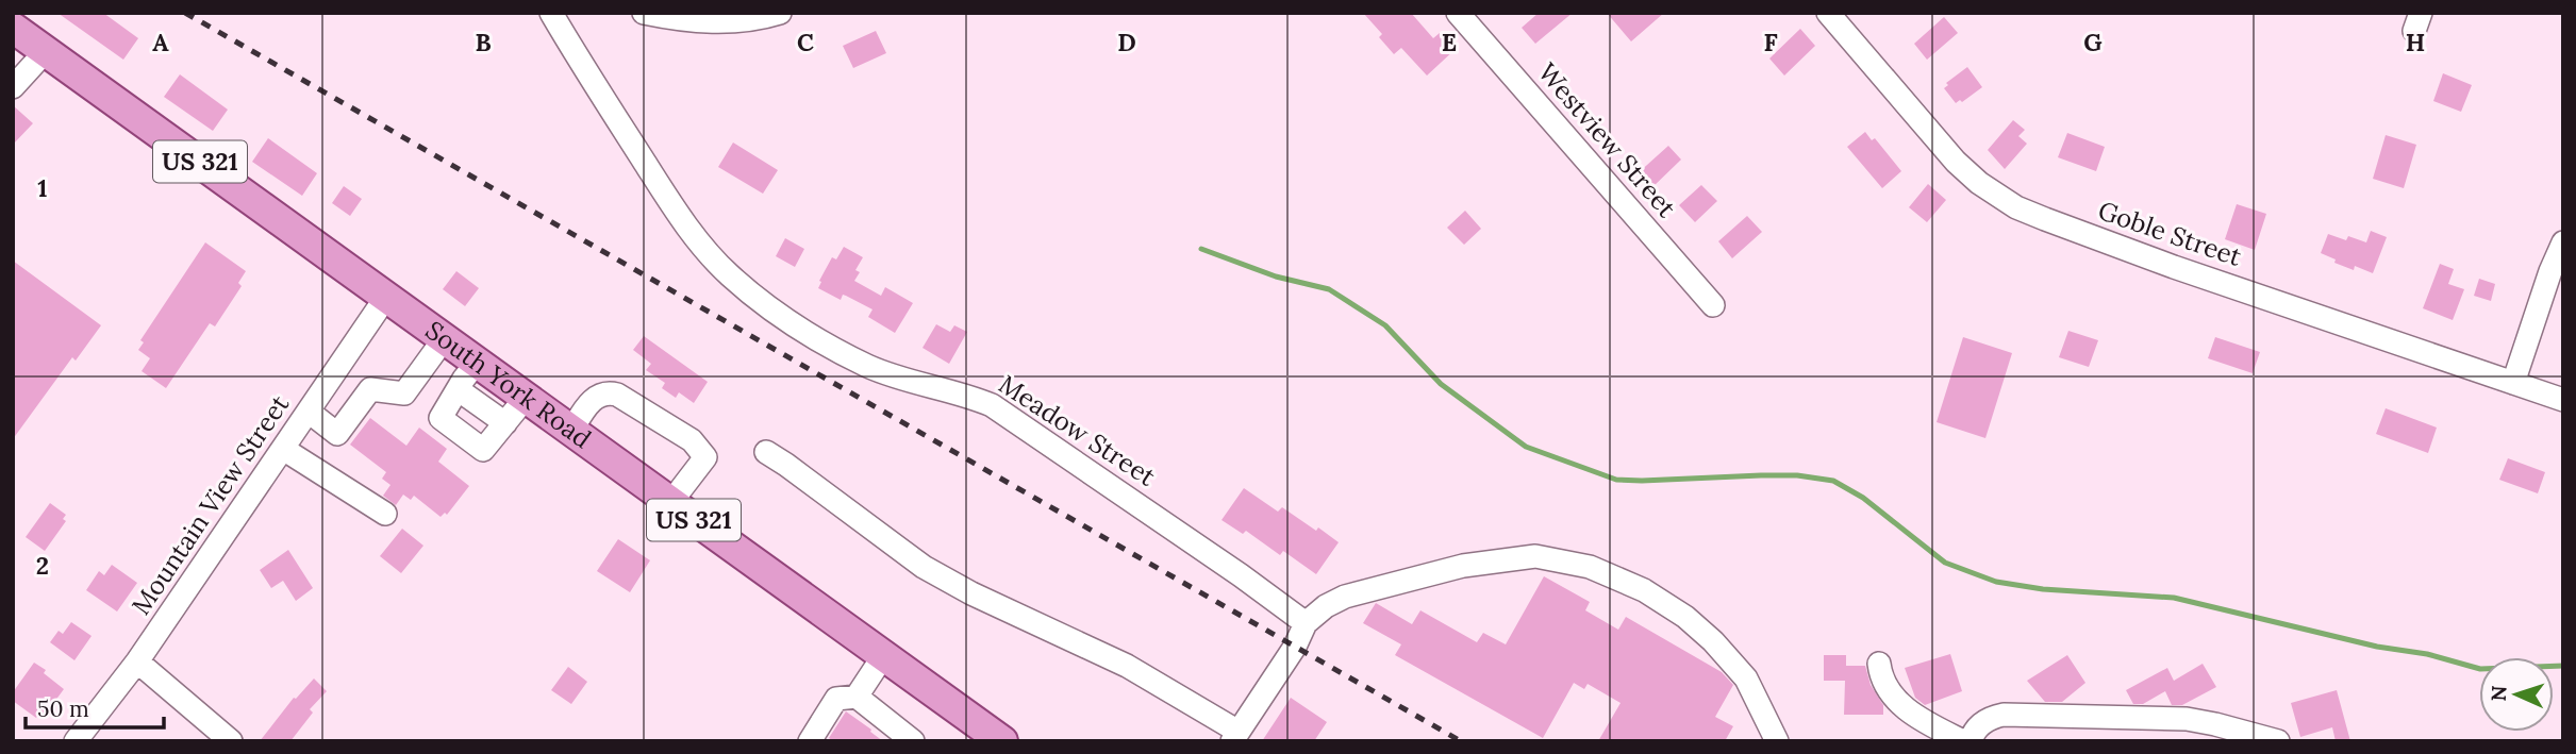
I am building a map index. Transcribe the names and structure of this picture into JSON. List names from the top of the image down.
{
  "streets": {
    "main road": ["US 321", "South York Road"],
    "street": [
      "Westview Street",
      "Goble Street",
      "Meadow Street",
      "Mountain View Street"
    ]
  },
  "crossings": [
    ["South York Road", "Mountain View Street"]
  ],
  "scale_bar": "50 m",
  "north": "left",
  "grid": {
    "columns": [
      "A",
      "B",
      "C",
      "D",
      "E",
      "F",
      "G",
      "H"
    ],
    "rows": ["1", "2"]
  }
}
